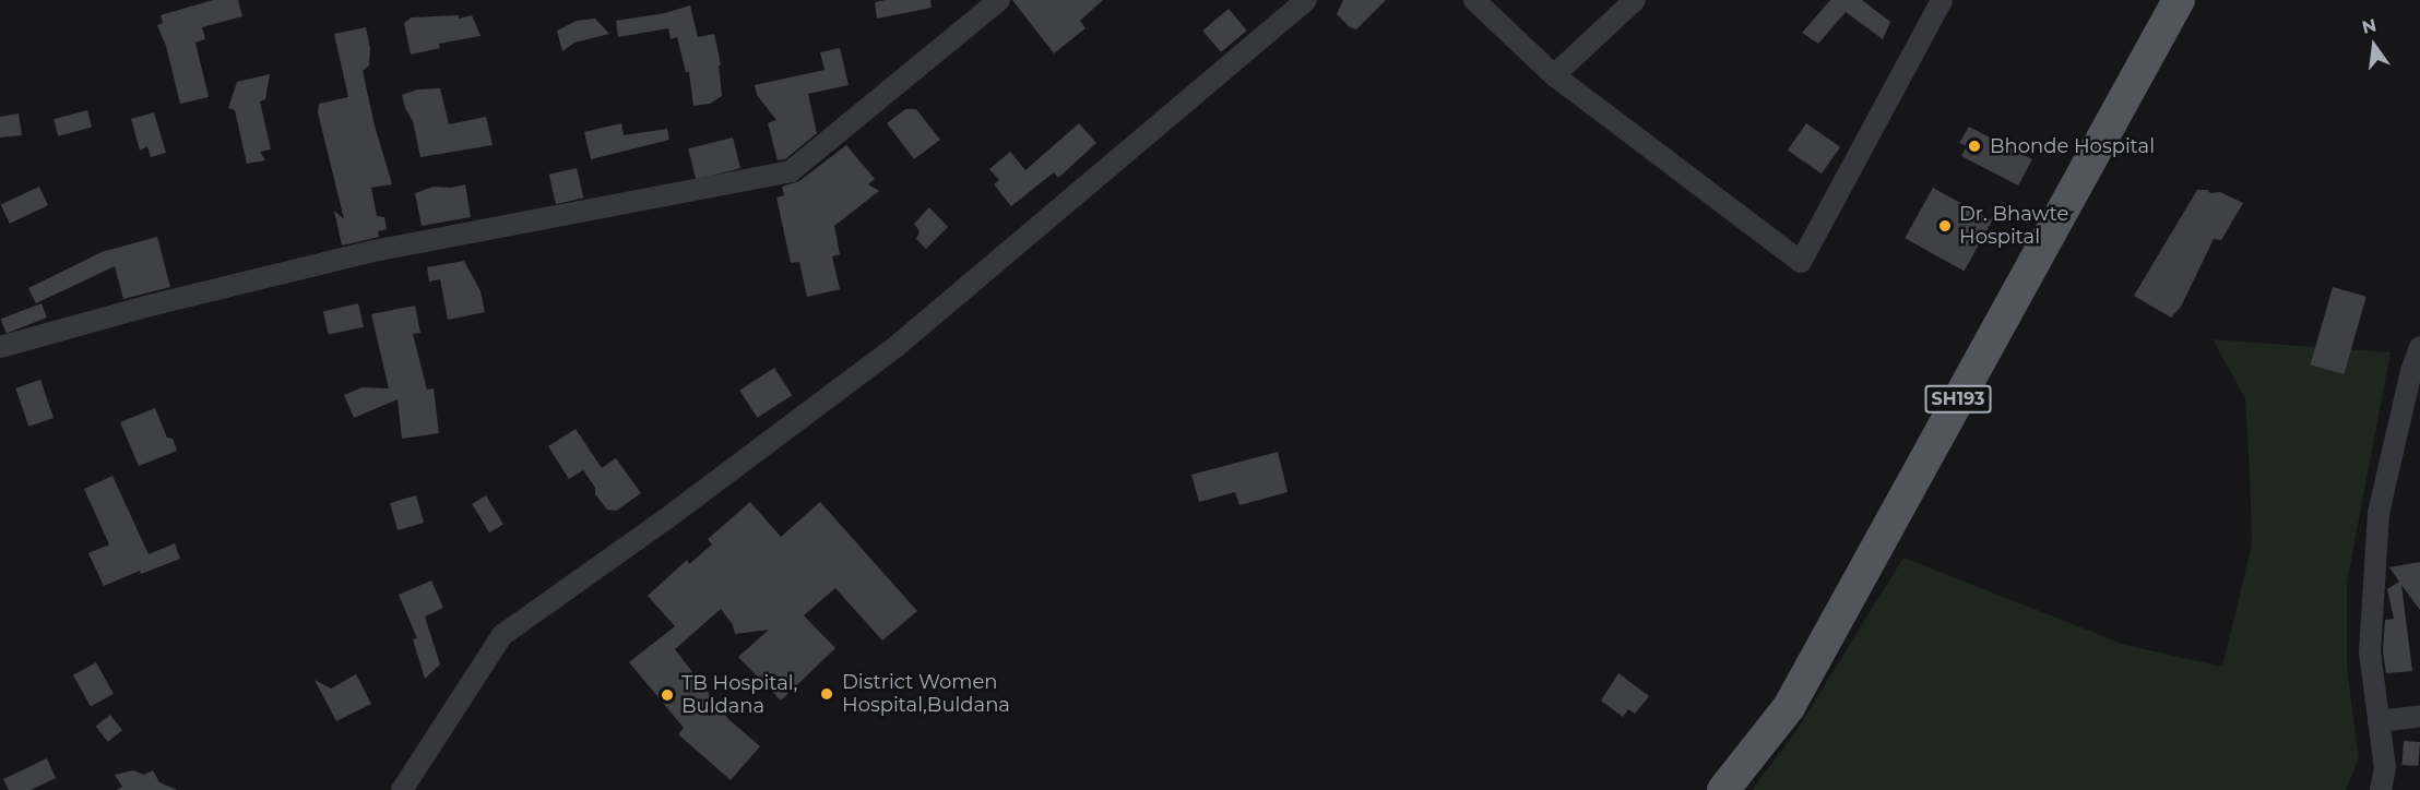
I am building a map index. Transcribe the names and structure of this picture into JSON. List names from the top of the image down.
{
  "streets": {
    "main road": ["SH193"]
  },
  "places": [
    "Bhonde Hospital",
    "Dr. Bhawte Hospital",
    "District Women Hospital,Buldana",
    "TB Hospital, Buldana"
  ],
  "north": "top"
}
